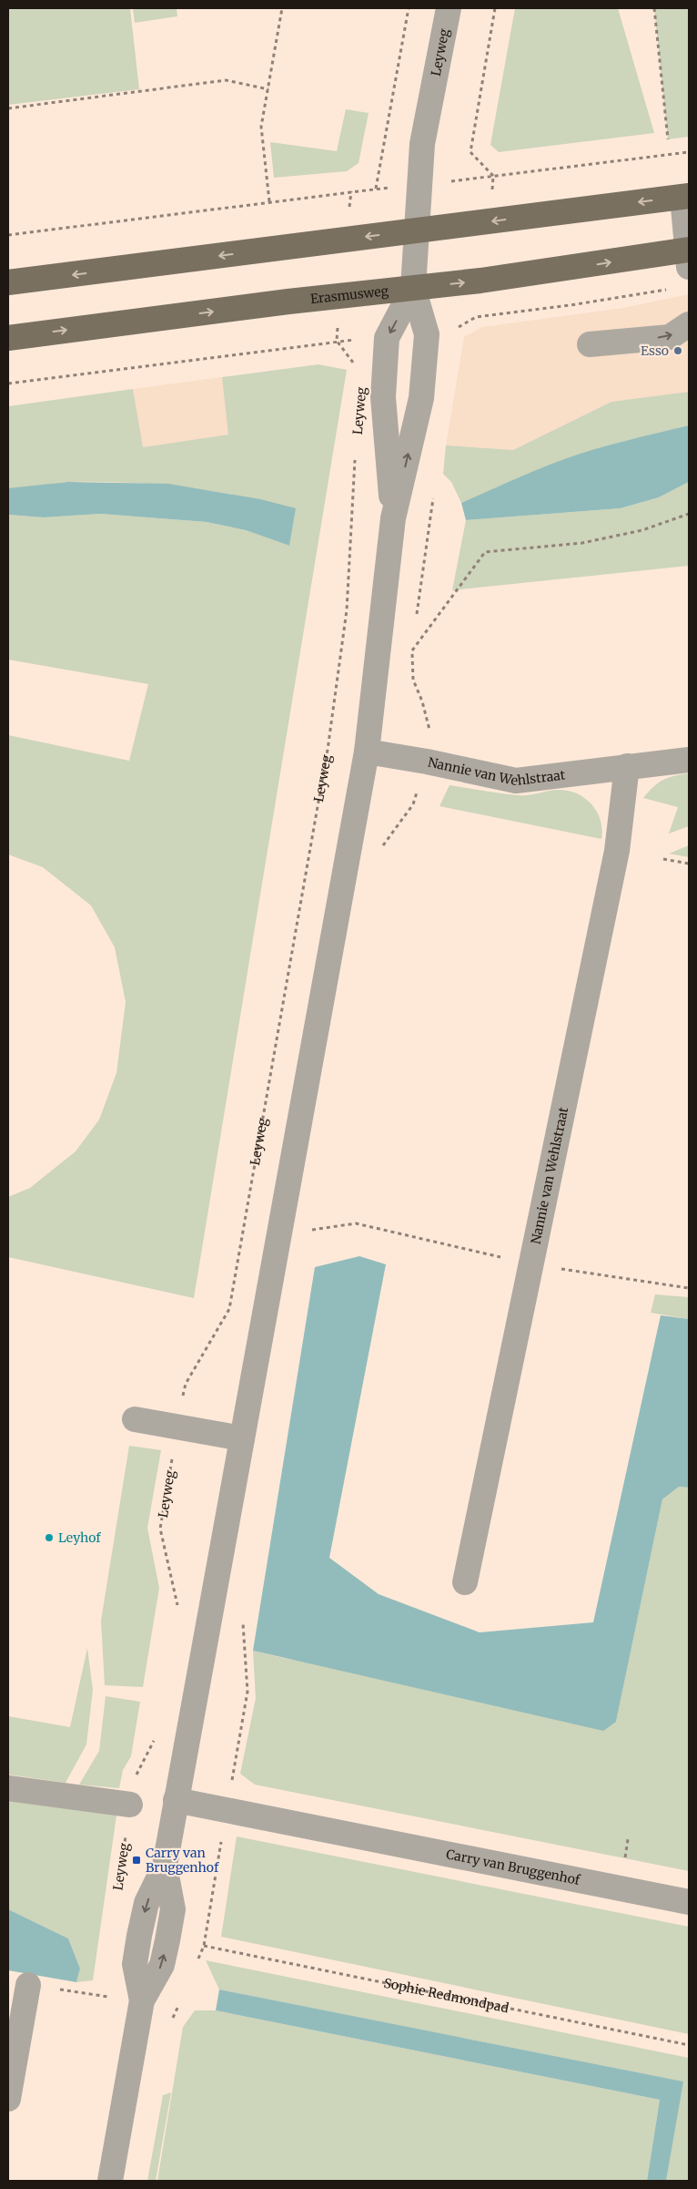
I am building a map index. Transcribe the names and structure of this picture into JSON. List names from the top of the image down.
{
  "streets": {
    "main road": ["Erasmusweg"],
    "street": ["Leyweg", "Nannie van Wehlstraat", "Carry van Bruggenhof"],
    "path": ["Sophie Redmondpad"]
  },
  "crossings": [
    ["Leyweg", "Erasmusweg"],
    ["Leyweg", "Nannie van Wehlstraat"],
    ["Leyweg", "Carry van Bruggenhof"]
  ],
  "places": {
    "other": ["Esso", "Leyhof"],
    "transit": ["Carry van Bruggenhof"]
  }
}
